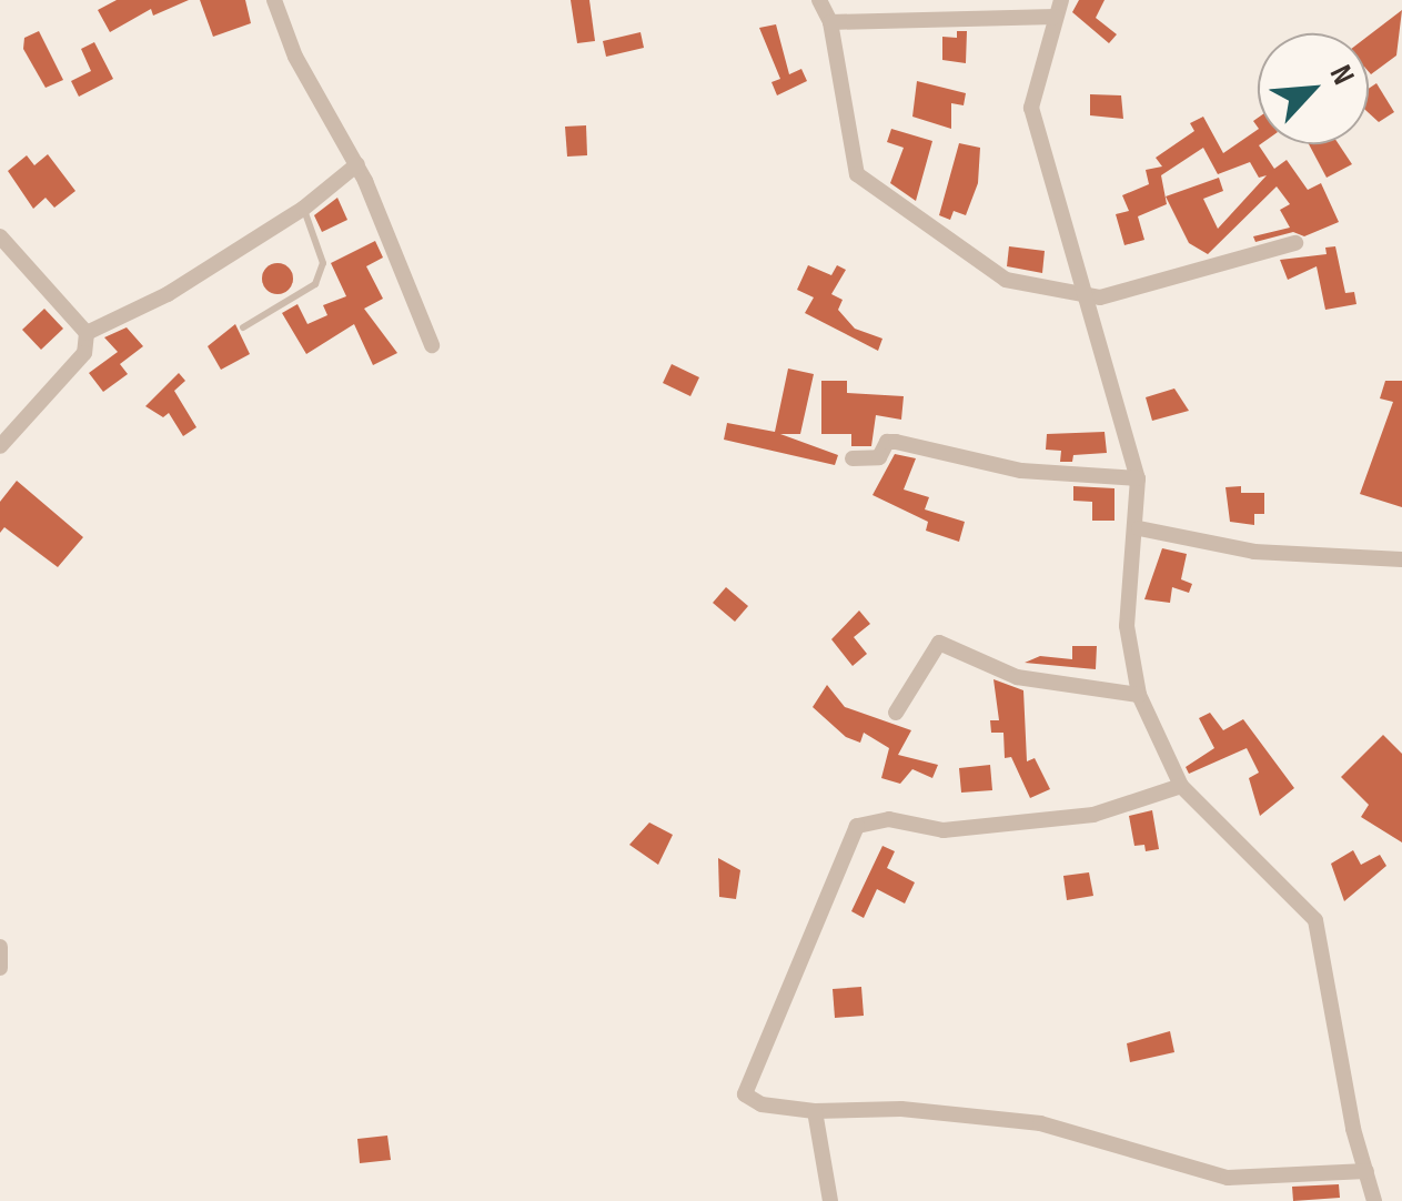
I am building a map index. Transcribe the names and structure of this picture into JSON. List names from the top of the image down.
{
  "north": "top right"
}
